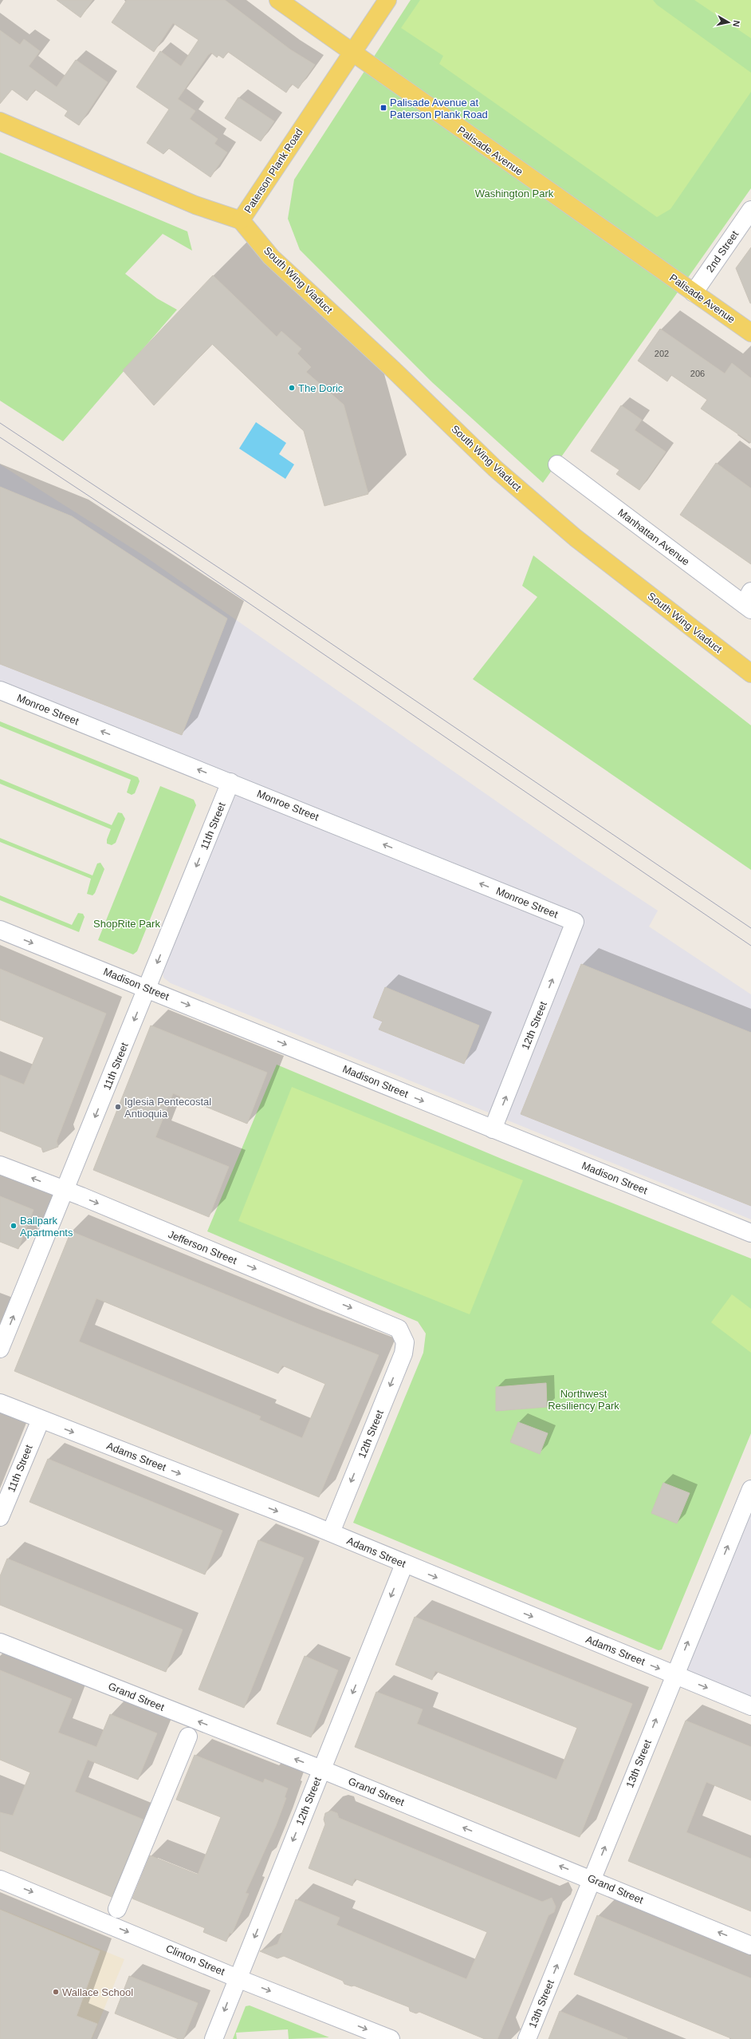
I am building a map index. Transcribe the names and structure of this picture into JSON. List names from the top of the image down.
{
  "streets": {
    "main road": ["Palisade Avenue", "Paterson Plank Road", "South Wing Viaduct"],
    "street": [
      "2nd Street",
      "Manhattan Avenue",
      "Monroe Street",
      "11th Street",
      "Madison Street",
      "12th Street",
      "Jefferson Street",
      "Adams Street",
      "Grand Street",
      "13th Street",
      "Clinton Street"
    ]
  },
  "crossings": [
    ["Palisade Avenue", "Paterson Plank Road"],
    ["Palisade Avenue", "2nd Street"],
    ["Paterson Plank Road", "South Wing Viaduct"],
    ["Monroe Street", "11th Street"],
    ["Monroe Street", "12th Street"],
    ["11th Street", "Madison Street"],
    ["11th Street", "Jefferson Street"],
    ["11th Street", "Adams Street"],
    ["Madison Street", "12th Street"],
    ["12th Street", "Jefferson Street"],
    ["12th Street", "Adams Street"],
    ["12th Street", "Grand Street"],
    ["12th Street", "Clinton Street"],
    ["Adams Street", "13th Street"],
    ["Grand Street", "13th Street"]
  ],
  "one_way": [
    "Monroe Street",
    "Madison Street",
    "Adams Street",
    "Grand Street",
    "13th Street",
    "Clinton Street"
  ],
  "parks": ["Washington Park", "ShopRite Park", "Northwest Resiliency Park"],
  "places": {
    "transit": ["Palisade Avenue at Paterson Plank Road"],
    "other": [
      "The Doric",
      "Iglesia Pentecostal Antioquia",
      "Ballpark Apartments",
      "Wallace School"
    ]
  },
  "house_numbers": ["202", "206"],
  "north": "right"
}
